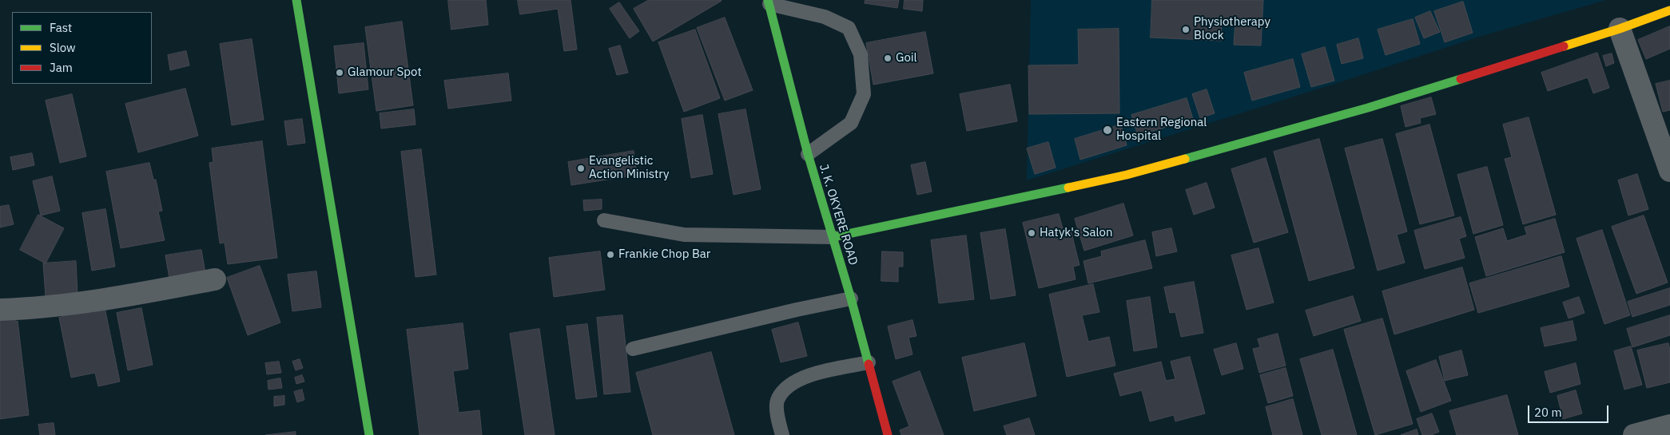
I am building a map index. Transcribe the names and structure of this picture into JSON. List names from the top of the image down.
{
  "streets": {
    "street": ["J. K. OKYERE ROAD"]
  },
  "places": [
    "Physiotherapy Block",
    "Goil",
    "Glamour Spot",
    "Eastern Regional Hospital",
    "Evangelistic Action Ministry",
    "Hatyk's Salon",
    "Frankie Chop Bar"
  ],
  "legend": ["Fast", "Slow", "Jam"],
  "scale_bar": "20 m"
}
